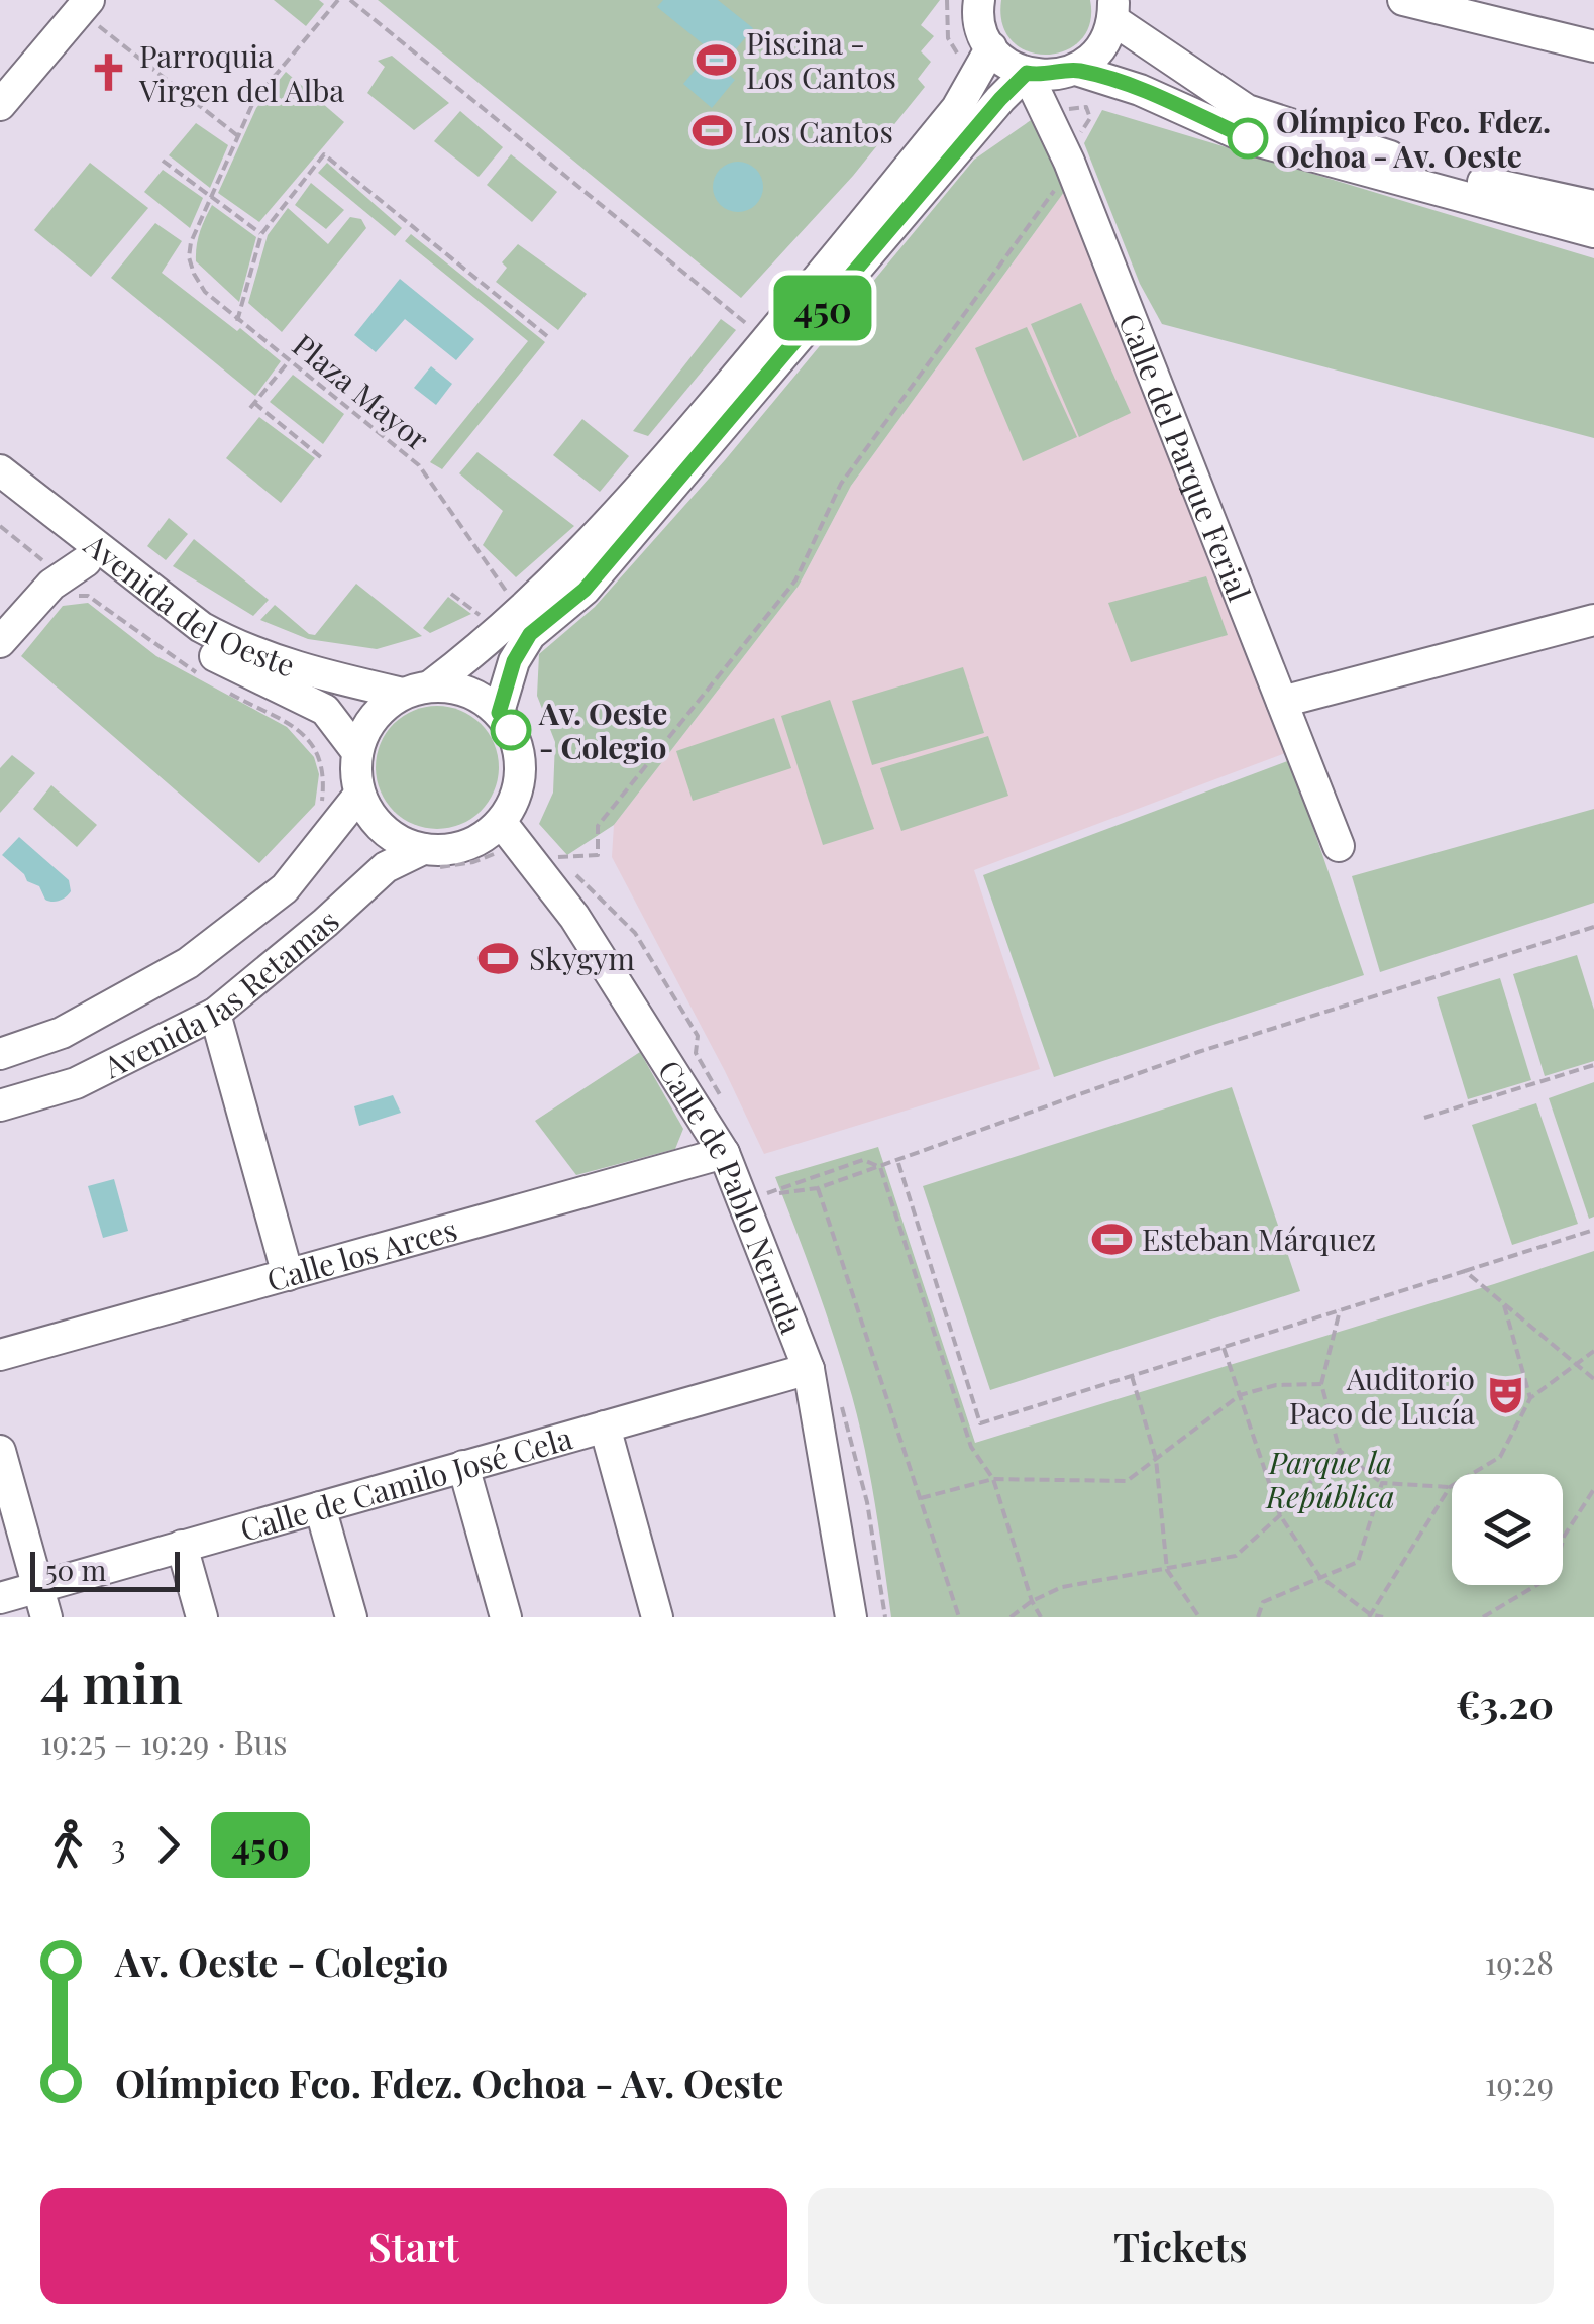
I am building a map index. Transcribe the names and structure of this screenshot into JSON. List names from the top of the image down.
{
  "streets": {
    "street": [
      "Calle del Parque Ferial",
      "Avenida del Oeste",
      "Avenida las Retamas",
      "Calle de Pablo Neruda",
      "Calle los Arces",
      "Calle de Camilo José Cela"
    ],
    "path": ["Plaza Mayor"]
  },
  "crossings": [
    ["Avenida del Oeste", "Avenida las Retamas"],
    ["Avenida del Oeste", "Calle de Pablo Neruda"],
    ["Avenida las Retamas", "Calle de Pablo Neruda"],
    ["Calle de Pablo Neruda", "Calle los Arces"],
    ["Calle de Pablo Neruda", "Calle de Camilo José Cela"]
  ],
  "parks": ["Parque la República"],
  "places": {
    "sports": [
      "Piscina - Los Cantos",
      "Los Cantos",
      "Skygym",
      "Esteban Márquez"
    ],
    "church": ["Parroquia Virgen del Alba"],
    "other": ["Olímpico Fco. Fdez. Ochoa - Av. Oeste", "Av. Oeste - Colegio"],
    "theatre": ["Auditorio Paco de Lucía"]
  },
  "lines": ["bus line 450"],
  "scale_bar": "50 m",
  "page": {
    "on_map": "450",
    "scale": "50 m",
    "heading": ["4 min", "19:25 – 19:29 · Bus", "€3.20"],
    "legs": ["3", "450"],
    "list": [
      {
        "name": "Av. Oeste - Colegio",
        "value": "19:28"
      },
      {
        "name": "Olímpico Fco. Fdez. Ochoa - Av. Oeste",
        "value": "19:29"
      }
    ],
    "buttons": ["Start", "Tickets"]
  }
}
